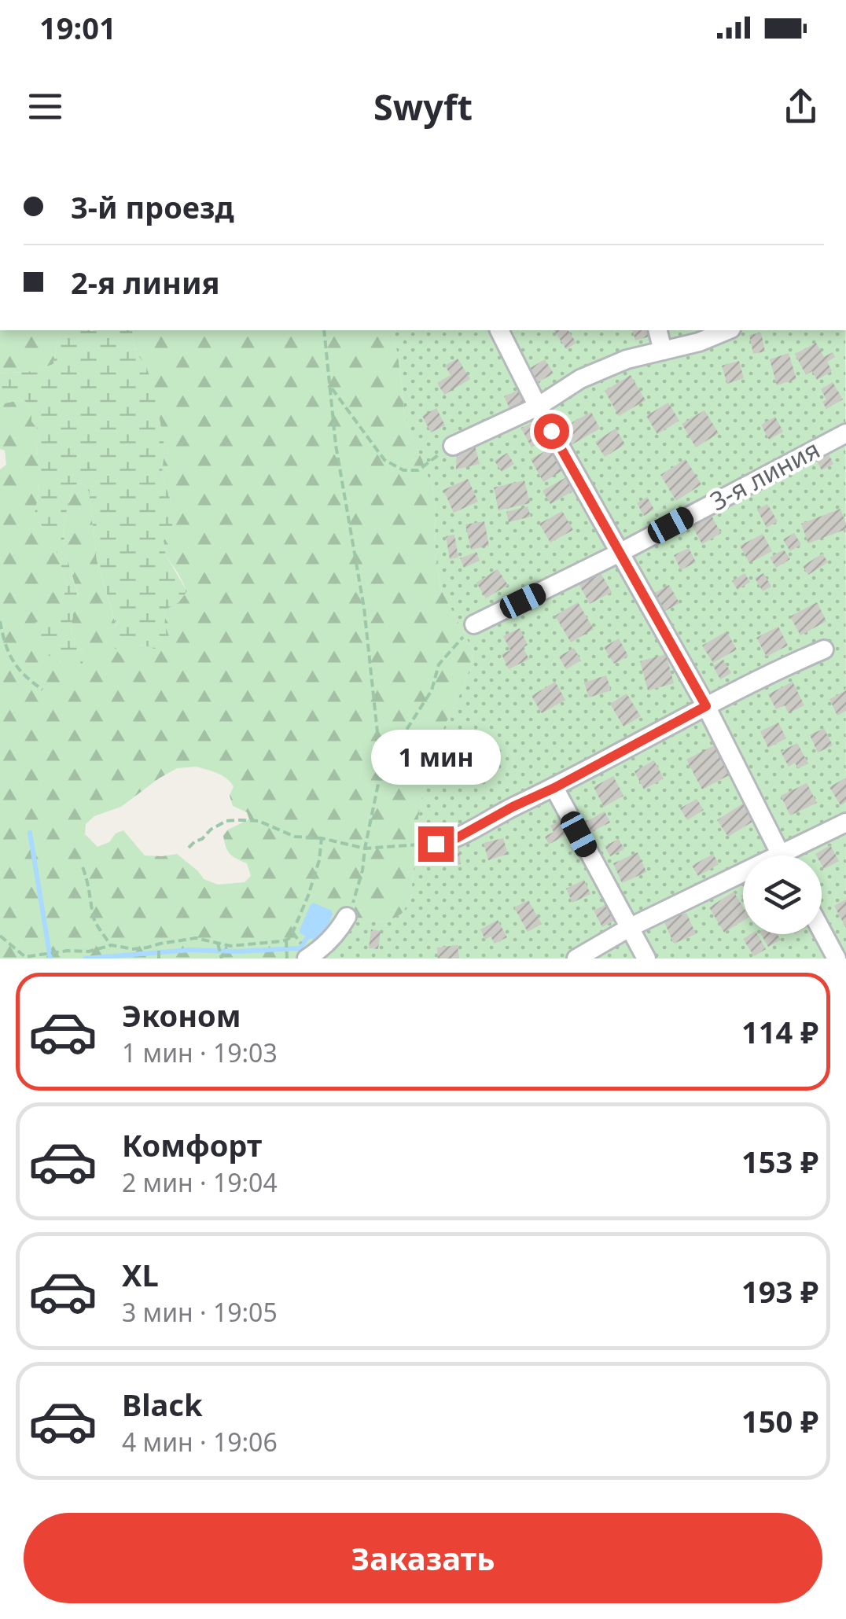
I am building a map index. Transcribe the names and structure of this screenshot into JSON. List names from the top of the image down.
{
  "streets": {
    "street": ["3-я линия"]
  },
  "page": {
    "status": "19:01",
    "header": "Swyft",
    "banner": ["3-й проезд", "2-я линия"],
    "bubble": "1 мин",
    "list": [
      {
        "name": "Эконом",
        "note": "1 мин · 19:03",
        "value": "114 ₽"
      },
      {
        "name": "Комфорт",
        "note": "2 мин · 19:04",
        "value": "153 ₽"
      },
      {
        "name": "XL",
        "note": "3 мин · 19:05",
        "value": "193 ₽"
      },
      {
        "name": "Black",
        "note": "4 мин · 19:06",
        "value": "150 ₽"
      }
    ],
    "buttons": "Заказать"
  }
}
